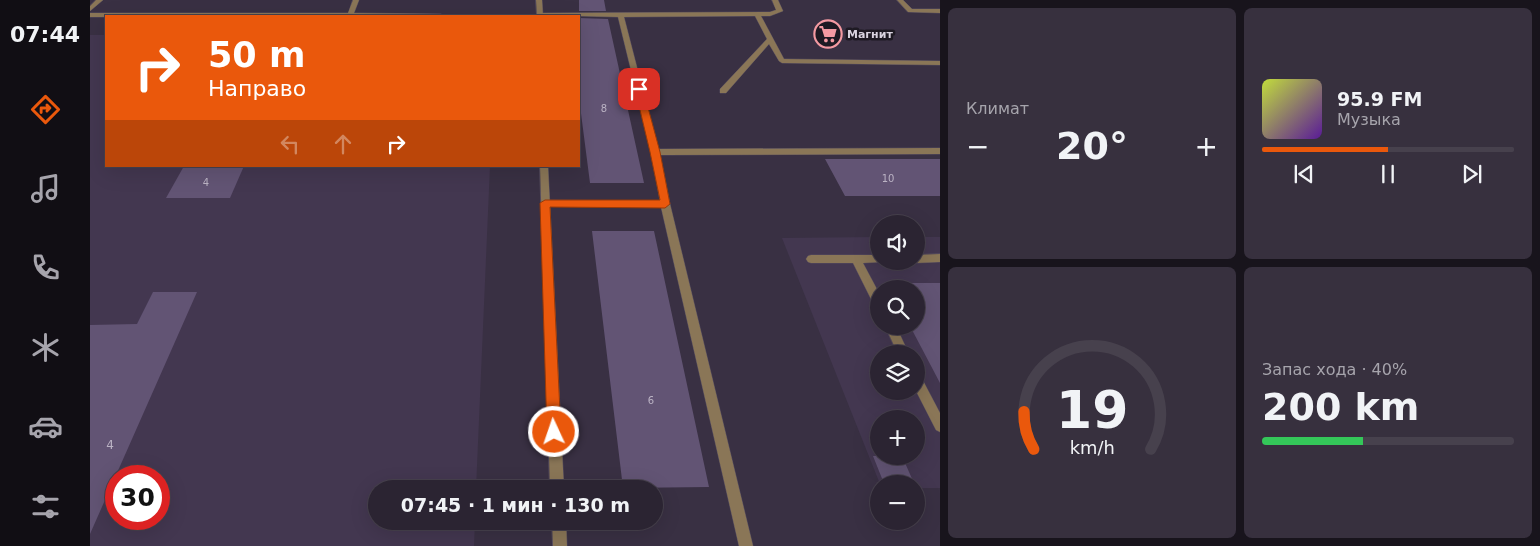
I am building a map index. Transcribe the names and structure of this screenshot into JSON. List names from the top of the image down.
{
  "places": {
    "supermarket": ["Магнит"]
  },
  "house_numbers": [
    "8",
    "10",
    "4",
    "6",
    "4"
  ],
  "page": {
    "tabs": "07:44",
    "tile": [
      "Климат",
      ["Запас хода · 40%", "200 km"]
    ],
    "turn": ["50 m", "Направо"],
    "song": ["95.9 FM", "Музыка"],
    "heat": ["−", "20°", "+"],
    "map_buttons": ["+", "−"],
    "limit": "30",
    "trip": "07:45 · 1 мин · 130 m",
    "gauge": ["19", "km/h"]
  }
}
